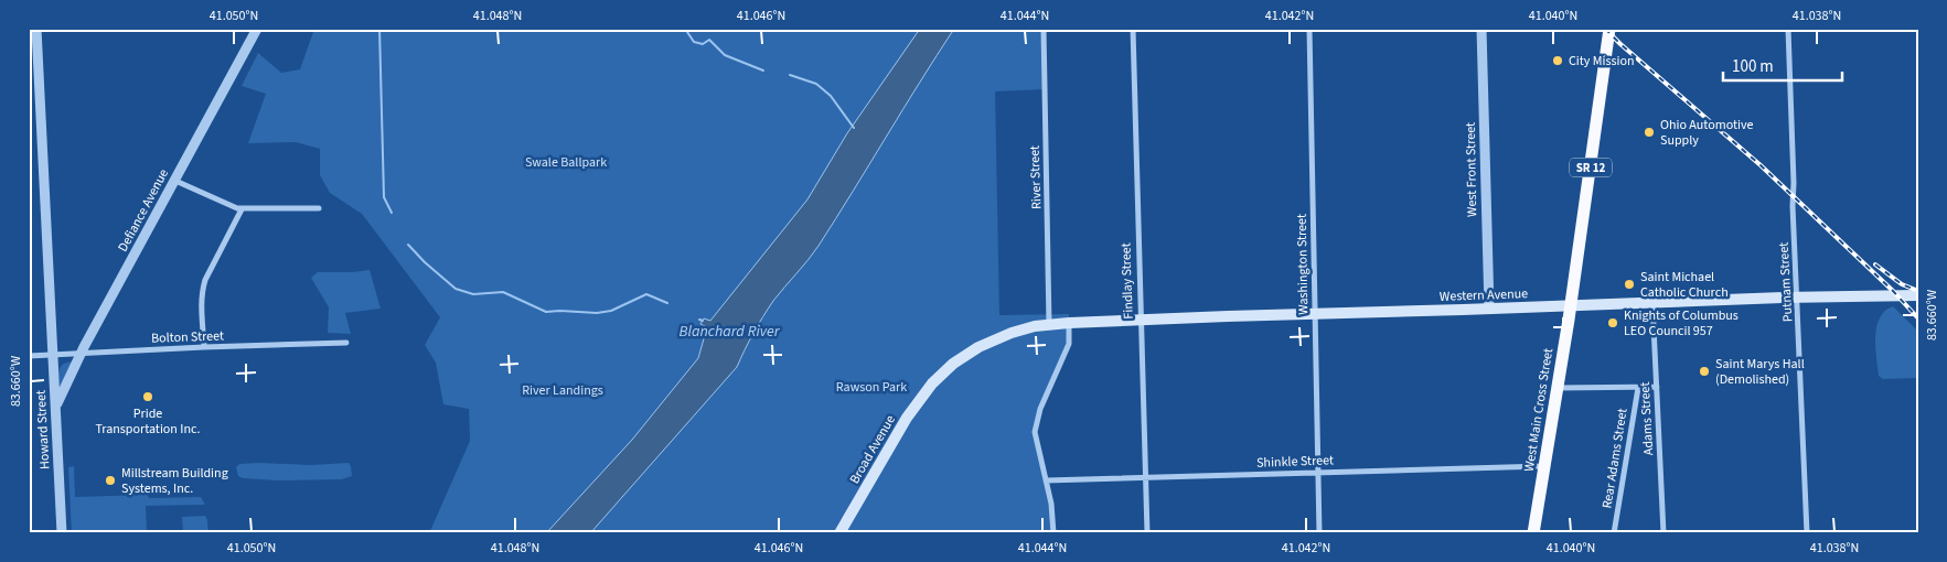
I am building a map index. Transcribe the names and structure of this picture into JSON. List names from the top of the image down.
{
  "streets": {
    "highway": ["SR 12", "West Main Cross Street"],
    "main road": ["Western Avenue", "Broad Avenue"],
    "street": [
      "West Front Street",
      "River Street",
      "Defiance Avenue",
      "Washington Street",
      "Findlay Street",
      "Putnam Street",
      "Bolton Street",
      "Adams Street",
      "Howard Street",
      "Rear Adams Street",
      "Shinkle Street"
    ]
  },
  "crossings": [
    ["West Front Street", "Western Avenue"],
    ["River Street", "Western Avenue"],
    ["River Street", "Broad Avenue"],
    ["Defiance Avenue", "Bolton Street"],
    ["Defiance Avenue", "Howard Street"],
    ["Washington Street", "Western Avenue"],
    ["Washington Street", "Shinkle Street"],
    ["Findlay Street", "Western Avenue"],
    ["Findlay Street", "Shinkle Street"],
    ["Putnam Street", "Western Avenue"],
    ["Western Avenue", "West Main Cross Street"],
    ["Western Avenue", "Adams Street"],
    ["Western Avenue", "Broad Avenue"],
    ["Bolton Street", "Howard Street"],
    ["West Main Cross Street", "Shinkle Street"]
  ],
  "water": ["Blanchard River"],
  "parks": ["Swale Ballpark", "Rawson Park", "River Landings"],
  "places": [
    "City Mission",
    "Ohio Automotive Supply",
    "Saint Michael Catholic Church",
    "Knights of Columbus LEO Council 957",
    "Saint Marys Hall (Demolished)",
    "Pride Transportation Inc.",
    "Millstream Building Systems, Inc."
  ],
  "scale_bar": "100 m",
  "coordinates": [
    "41.050°N",
    "41.048°N",
    "41.046°N",
    "41.044°N",
    "41.042°N",
    "41.040°N",
    "41.038°N",
    "83.660°W"
  ]
}
